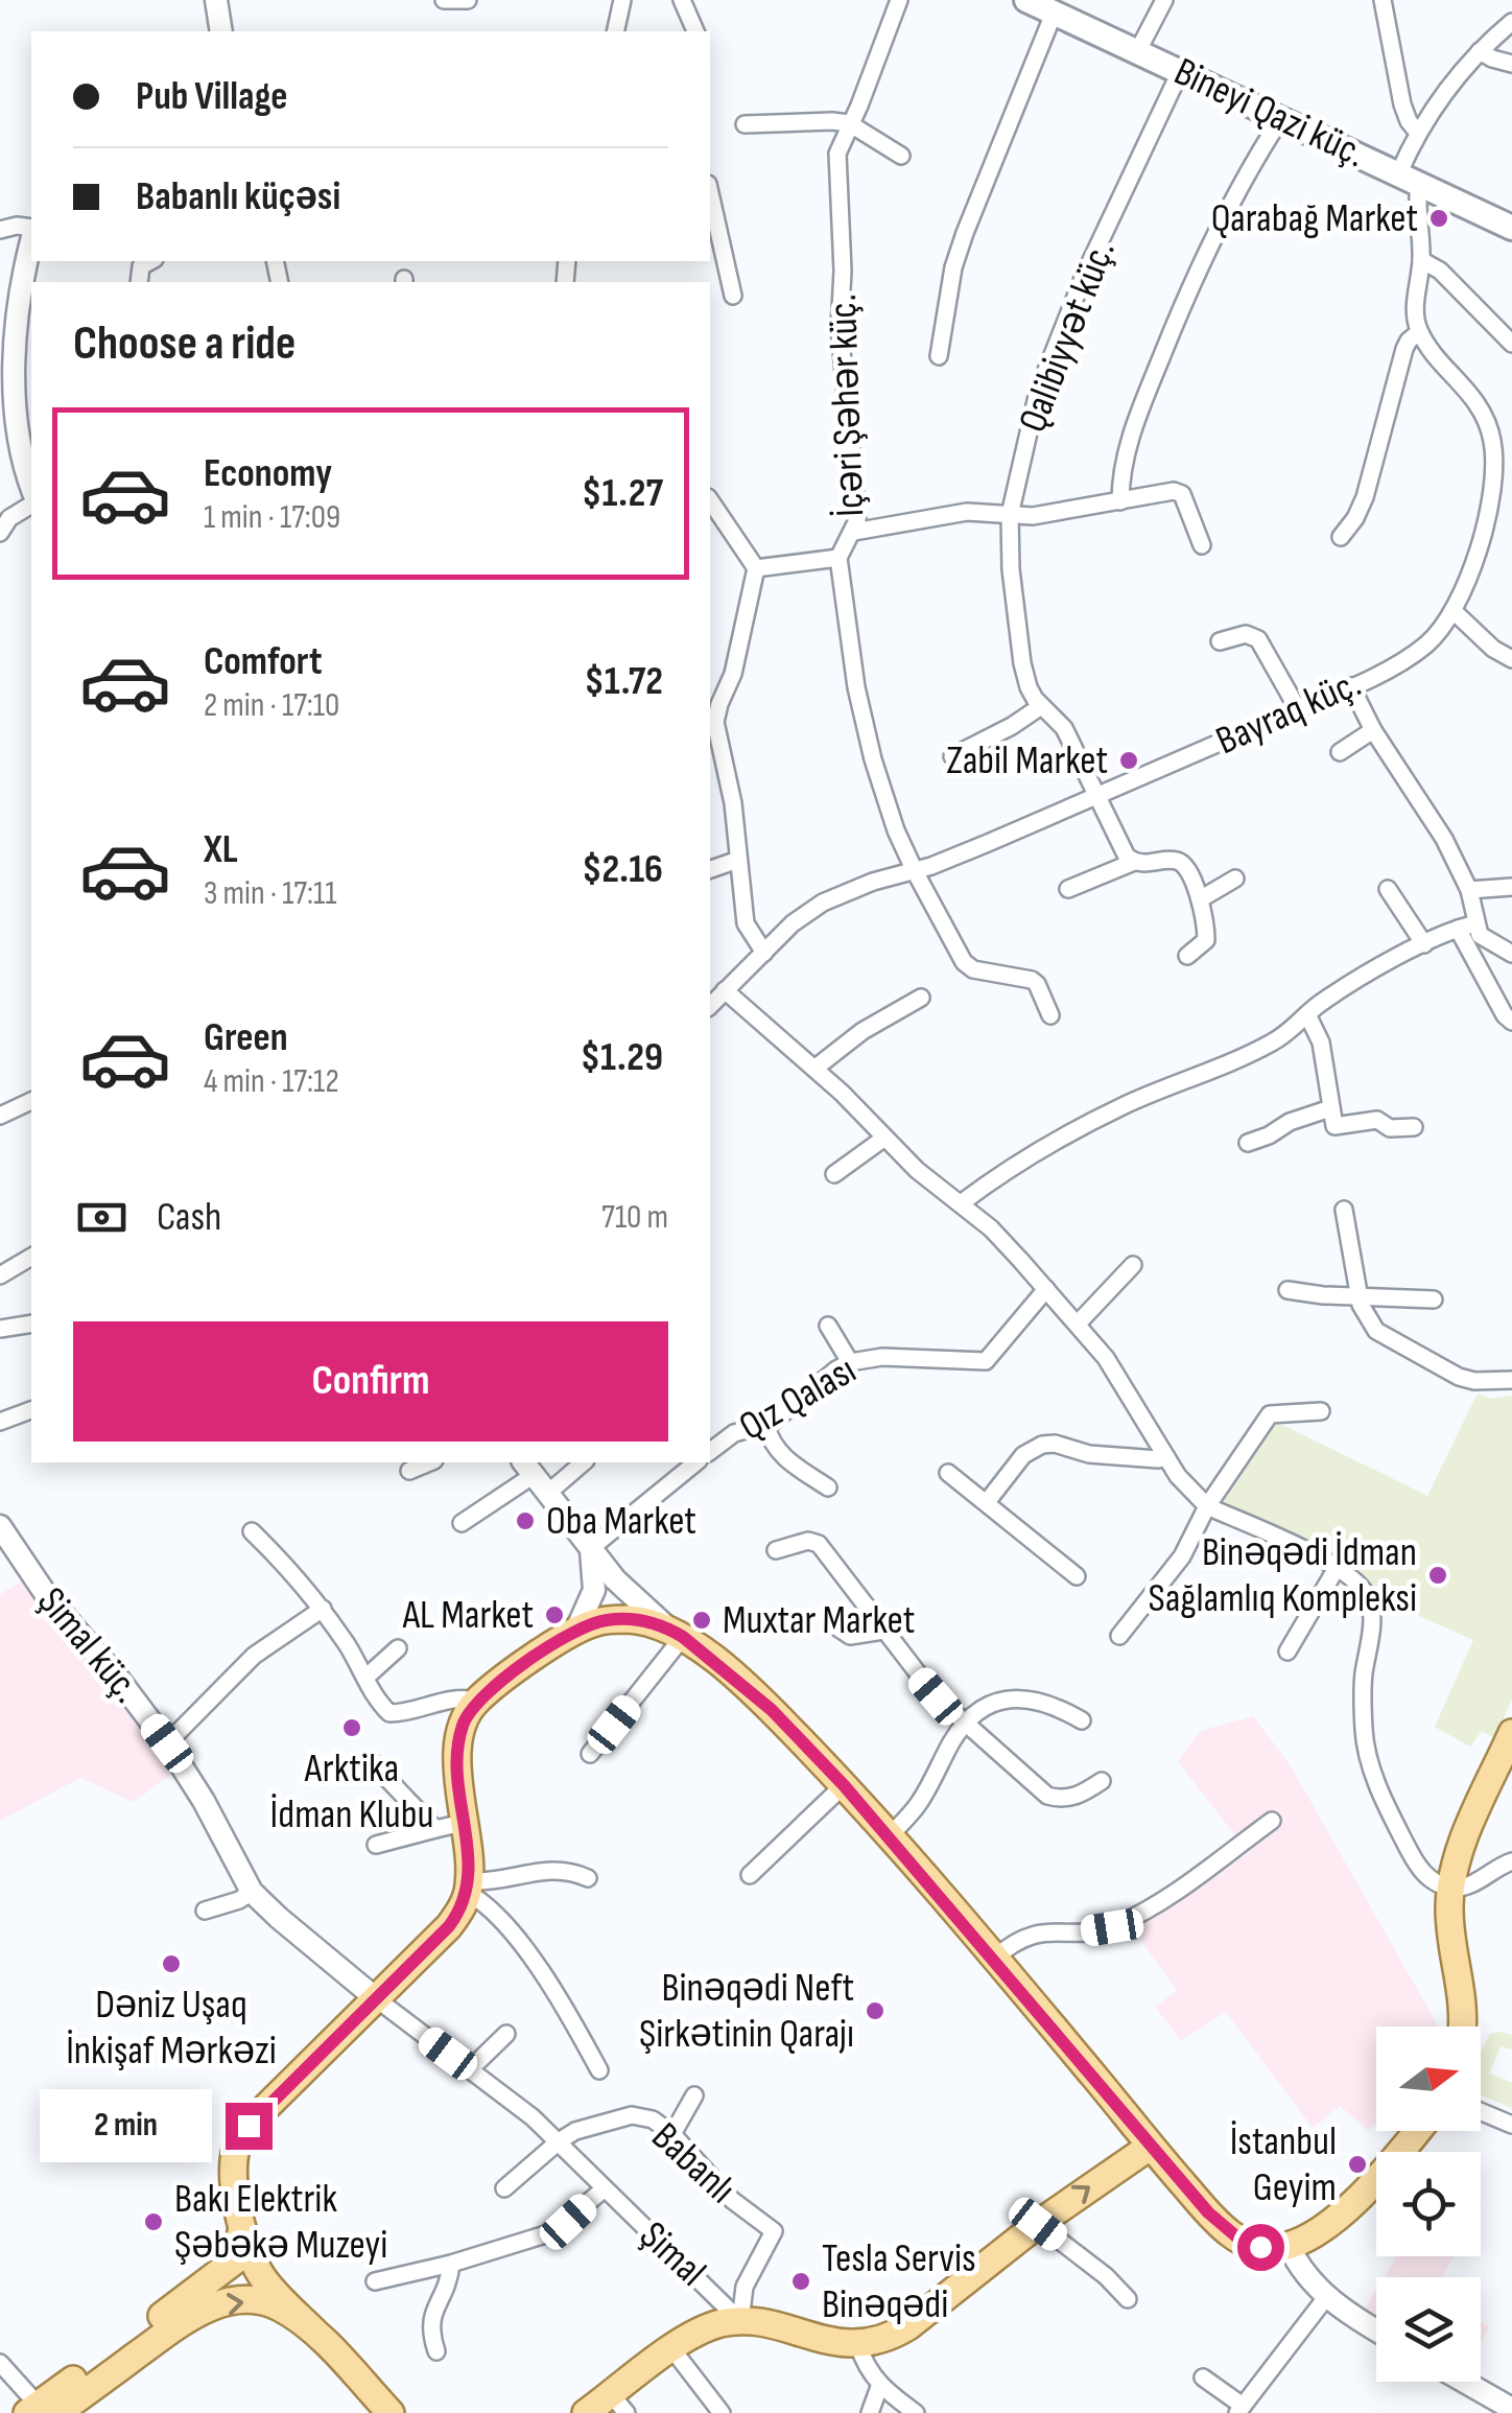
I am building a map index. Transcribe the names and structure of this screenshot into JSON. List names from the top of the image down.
{
  "streets": {
    "main road": ["Bineyi Qazi küç."],
    "street": [
      "Qalibiyyət küç.",
      "İçəri Şəhər küç.",
      "Bayraq küç.",
      "Qız Qalası",
      "Şimal küç.",
      "Babanlı",
      "Şimal"
    ]
  },
  "crossings": [
    ["Bineyi Qazi küç.", "Qalibiyyət küç."],
    ["Qalibiyyət küç.", "Bayraq küç."],
    ["İçəri Şəhər küç.", "Bayraq küç."],
    ["Şimal küç.", "Şimal"],
    ["Babanlı", "Şimal"]
  ],
  "places": [
    "Qarabağ Market",
    "Zabil Market",
    "Oba Market",
    "Binəqədi İdman Sağlamlıq Kompleksi",
    "AL Market",
    "Muxtar Market",
    "Arktika İdman Klubu",
    "Dəniz Uşaq İnkişaf Mərkəzi",
    "Binəqədi Neft Şirkətinin Qarajı",
    "İstanbul Geyim",
    "Bakı Elektrik Şəbəkə Muzeyi",
    "Tesla Servis Binəqədi"
  ],
  "north": "right",
  "page": {
    "banner": ["Pub Village", "Babanlı küçəsi"],
    "heading": "Choose a ride",
    "list": [
      {
        "name": "Economy",
        "note": "1 min · 17:09",
        "value": "$1.27"
      },
      {
        "name": "Comfort",
        "note": "2 min · 17:10",
        "value": "$1.72"
      },
      {
        "name": "XL",
        "note": "3 min · 17:11",
        "value": "$2.16"
      },
      {
        "name": "Green",
        "note": "4 min · 17:12",
        "value": "$1.29"
      }
    ],
    "pay": ["Cash", "710 m"],
    "buttons": "Confirm",
    "bubble": "2 min"
  }
}
